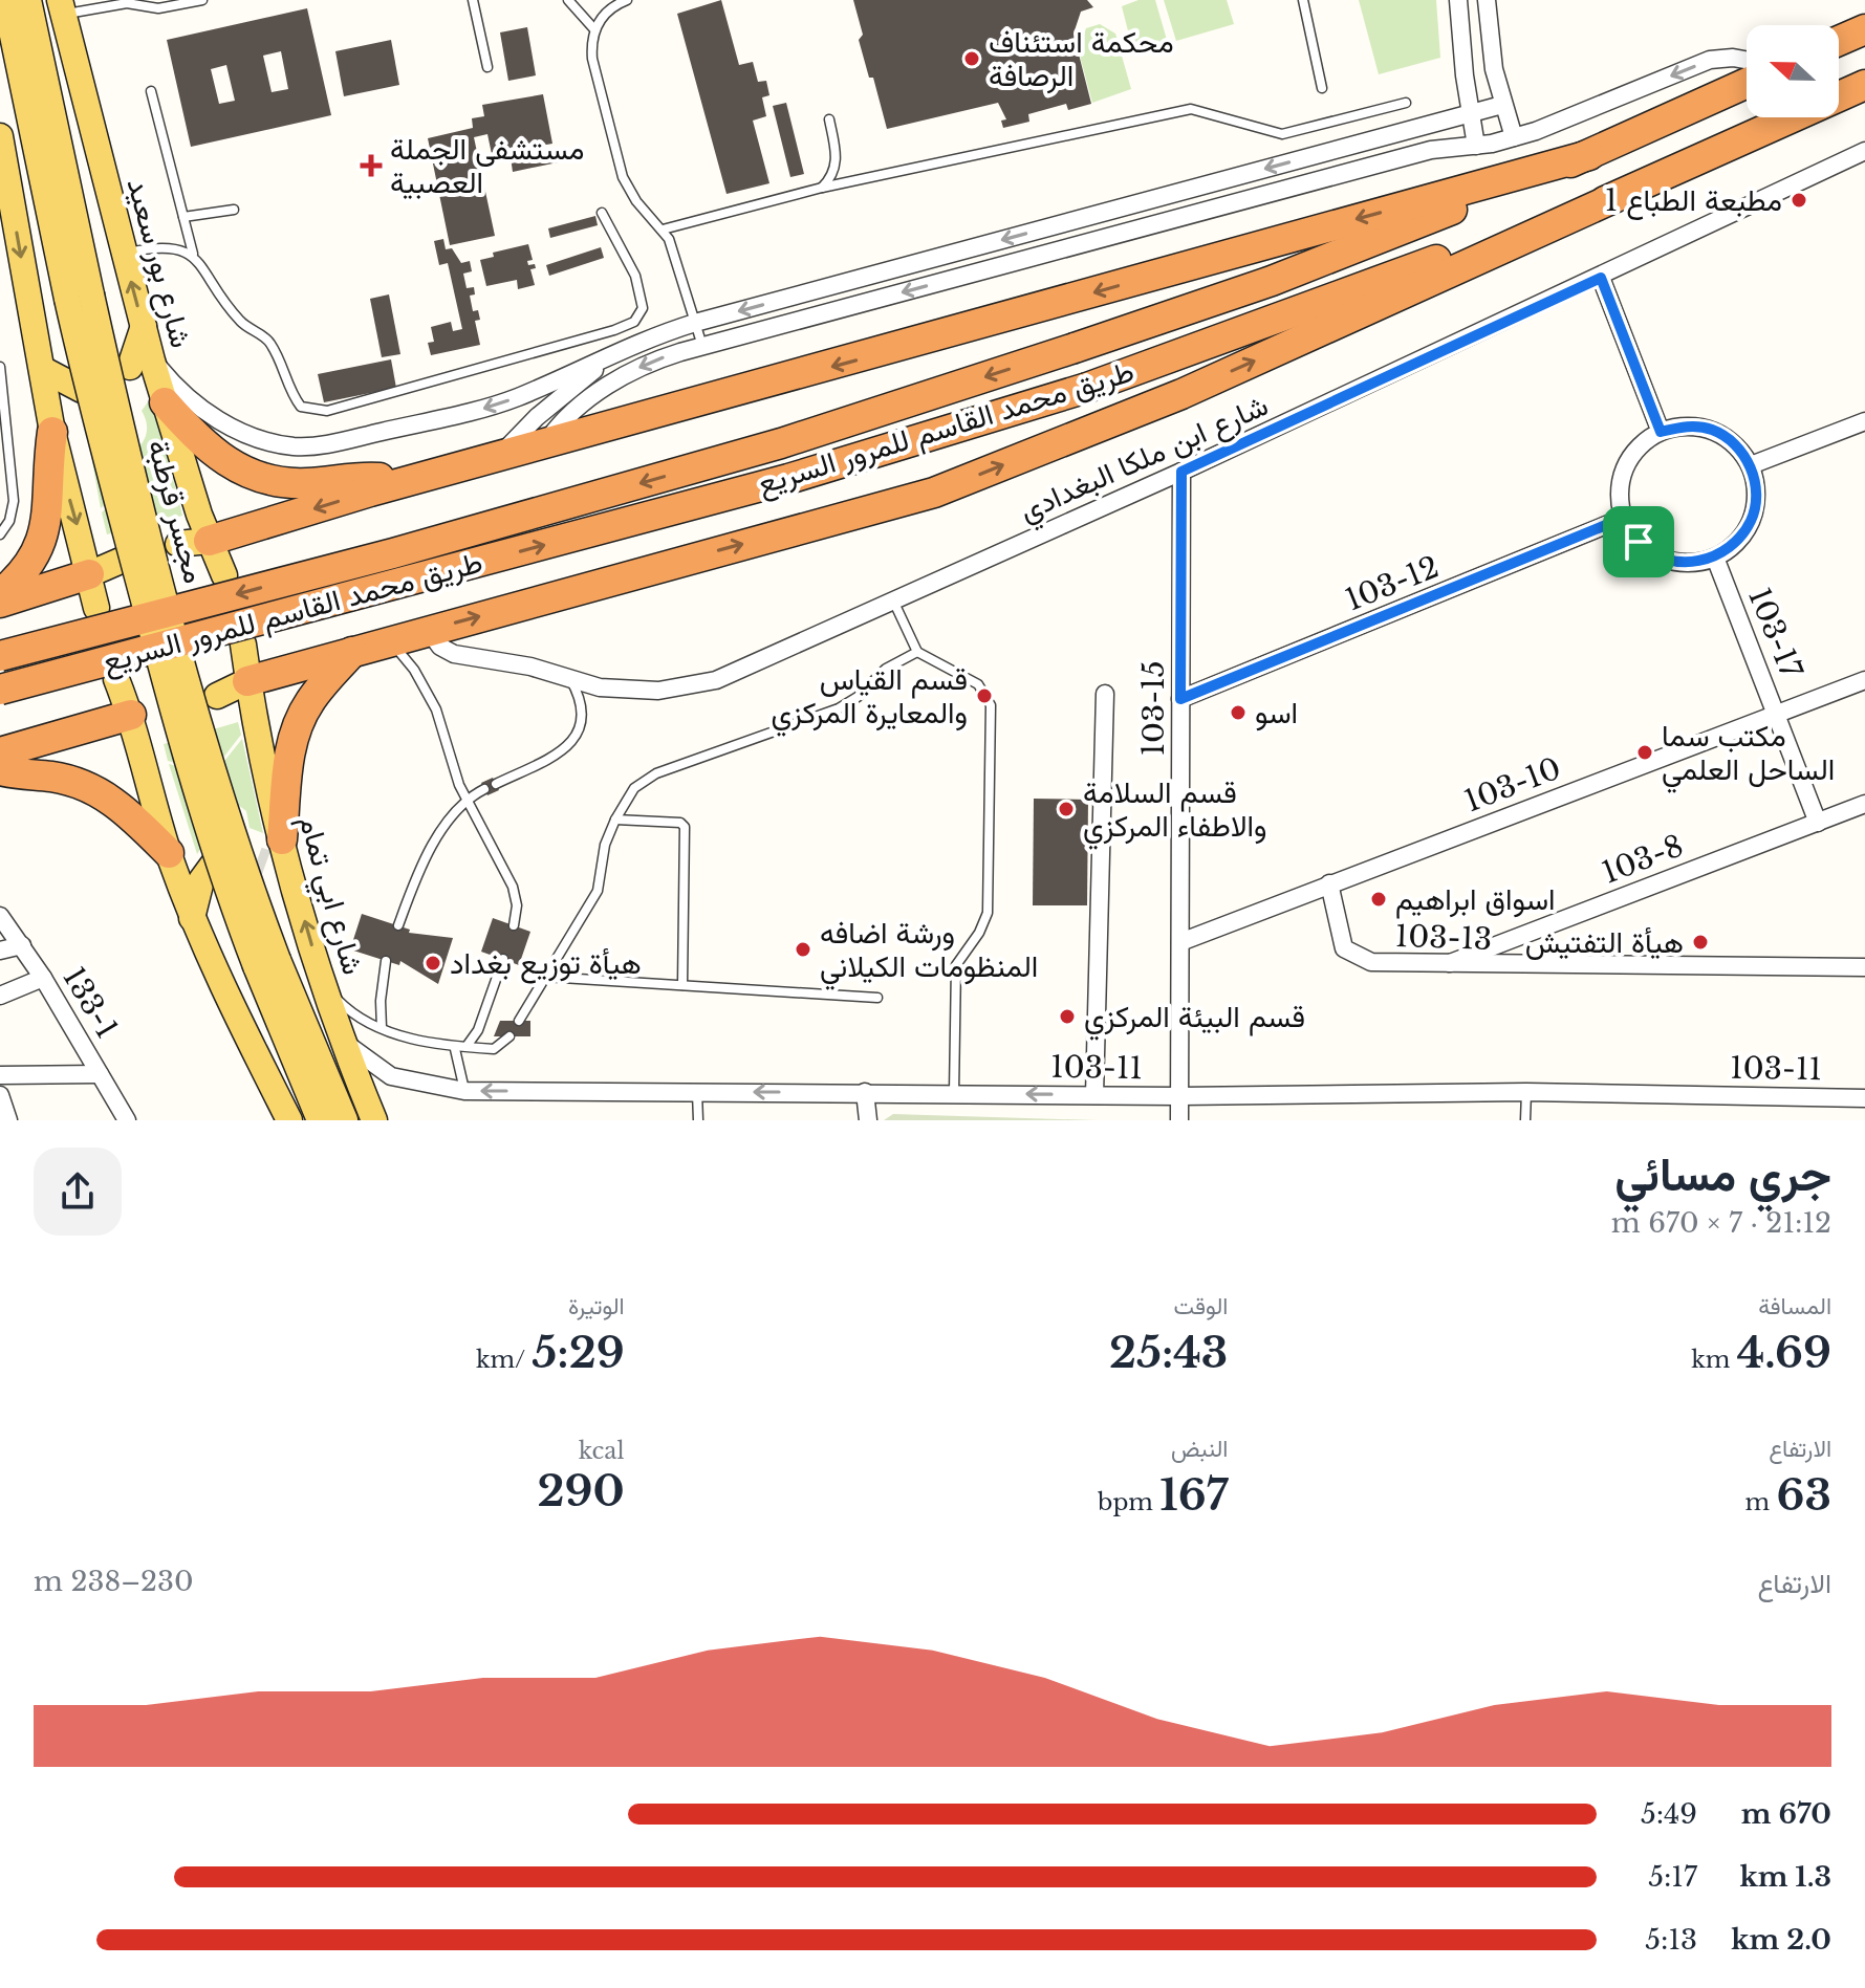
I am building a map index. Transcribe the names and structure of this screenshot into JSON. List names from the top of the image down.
{
  "streets": {
    "highway": ["طريق محمد القاسم للمرور السريع"],
    "main road": ["شارع بور سعيد", "مجسر قرطبة", "شارع ابي تمام"],
    "street": [
      "شارع ابن ملكا البغدادي",
      "103-12",
      "103-17",
      "103-15",
      "103-10",
      "103-8",
      "103-13",
      "133-1",
      "103-11"
    ]
  },
  "crossings": [
    ["شارع ابن ملكا البغدادي", "103-15"],
    ["103-12", "103-17"],
    ["103-12", "103-15"],
    ["103-17", "103-10"],
    ["103-17", "103-8"],
    ["103-15", "103-10"],
    ["103-15", "103-11"],
    ["103-10", "103-13"],
    ["103-8", "103-13"],
    ["شارع ابي تمام", "103-11"]
  ],
  "one_way": ["103-11"],
  "places": {
    "other": [
      "محكمة استئناف الرصافة",
      "مطبعة الطباع 1",
      "قسم القياس والمعايرة المركزي",
      "اسو",
      "مكتب سما الساحل العلمي",
      "قسم السلامة والاطفاء المركزي",
      "اسواق ابراهيم",
      "هيأة التفتيش",
      "ورشة اضافه المنظومات الكيلاني",
      "هيأة توزيع بغداد",
      "قسم البيئة المركزي"
    ],
    "health": ["مستشفى الجملة العصبية"]
  },
  "north": "left",
  "page": {
    "heading": ["جري مسائي", "21:12 · 7 × 670 m"],
    "stats": [
      ["المسافة", "4.69 km"],
      ["الوقت", "25:43"],
      ["الوتيرة", "5:29 /km"],
      ["الارتفاع", "63 m"],
      ["النبض", "167 bpm"],
      ["kcal", "290"]
    ],
    "chart": ["الارتفاع", "230–238 m"],
    "list": [
      {
        "name": "670 m",
        "note": "5:49"
      },
      {
        "name": "1.3 km",
        "note": "5:17"
      },
      {
        "name": "2.0 km",
        "note": "5:13"
      }
    ]
  }
}
